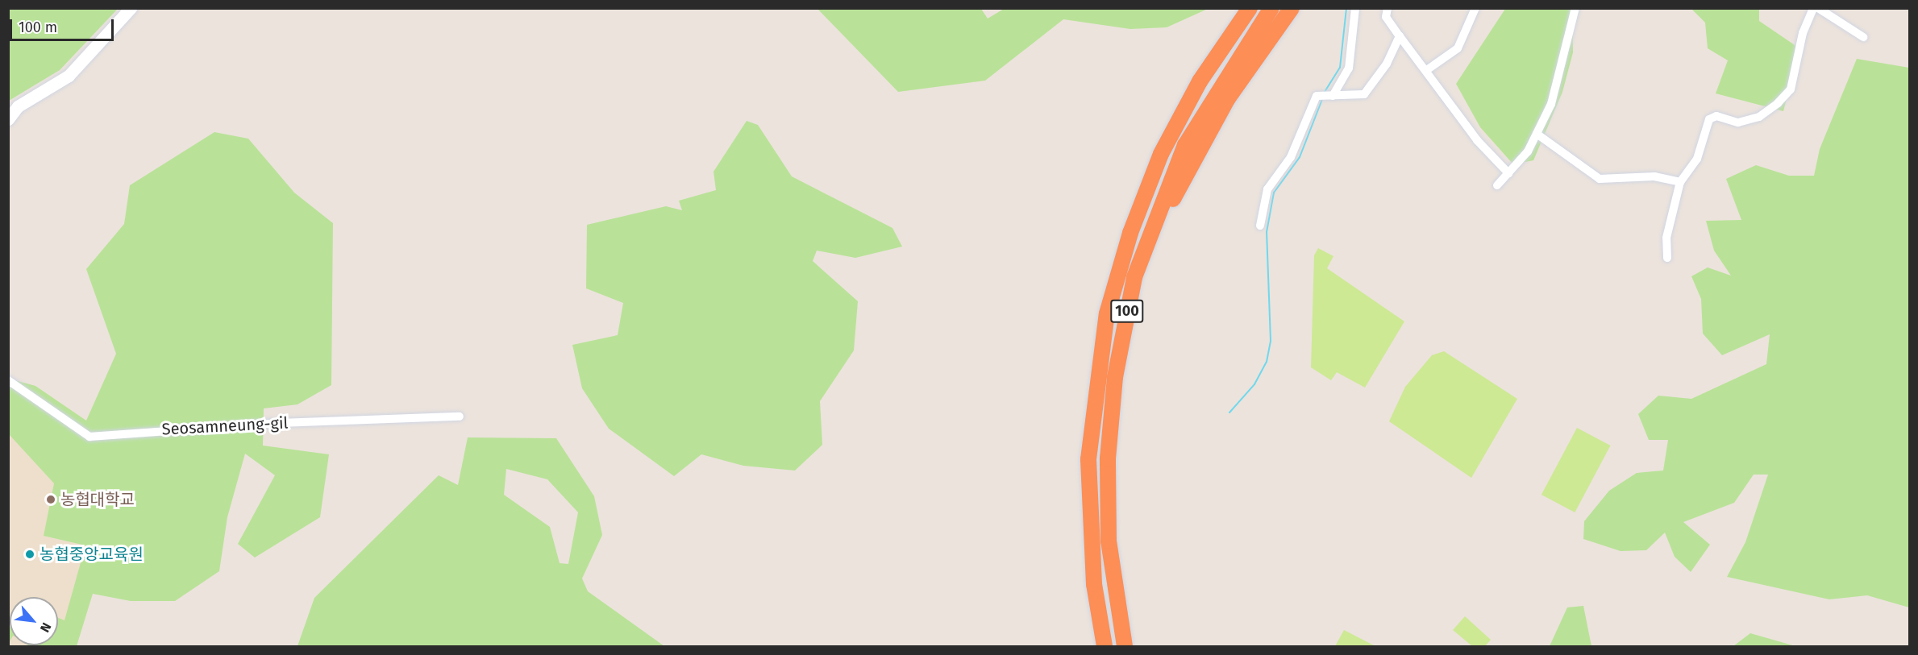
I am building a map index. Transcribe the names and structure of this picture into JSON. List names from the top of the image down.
{
  "streets": {
    "highway": ["100"],
    "street": ["Seosamneung-gil"]
  },
  "places": ["농협대학교", "농협중앙교육원"],
  "scale_bar": "100 m",
  "north": "bottom right"
}
